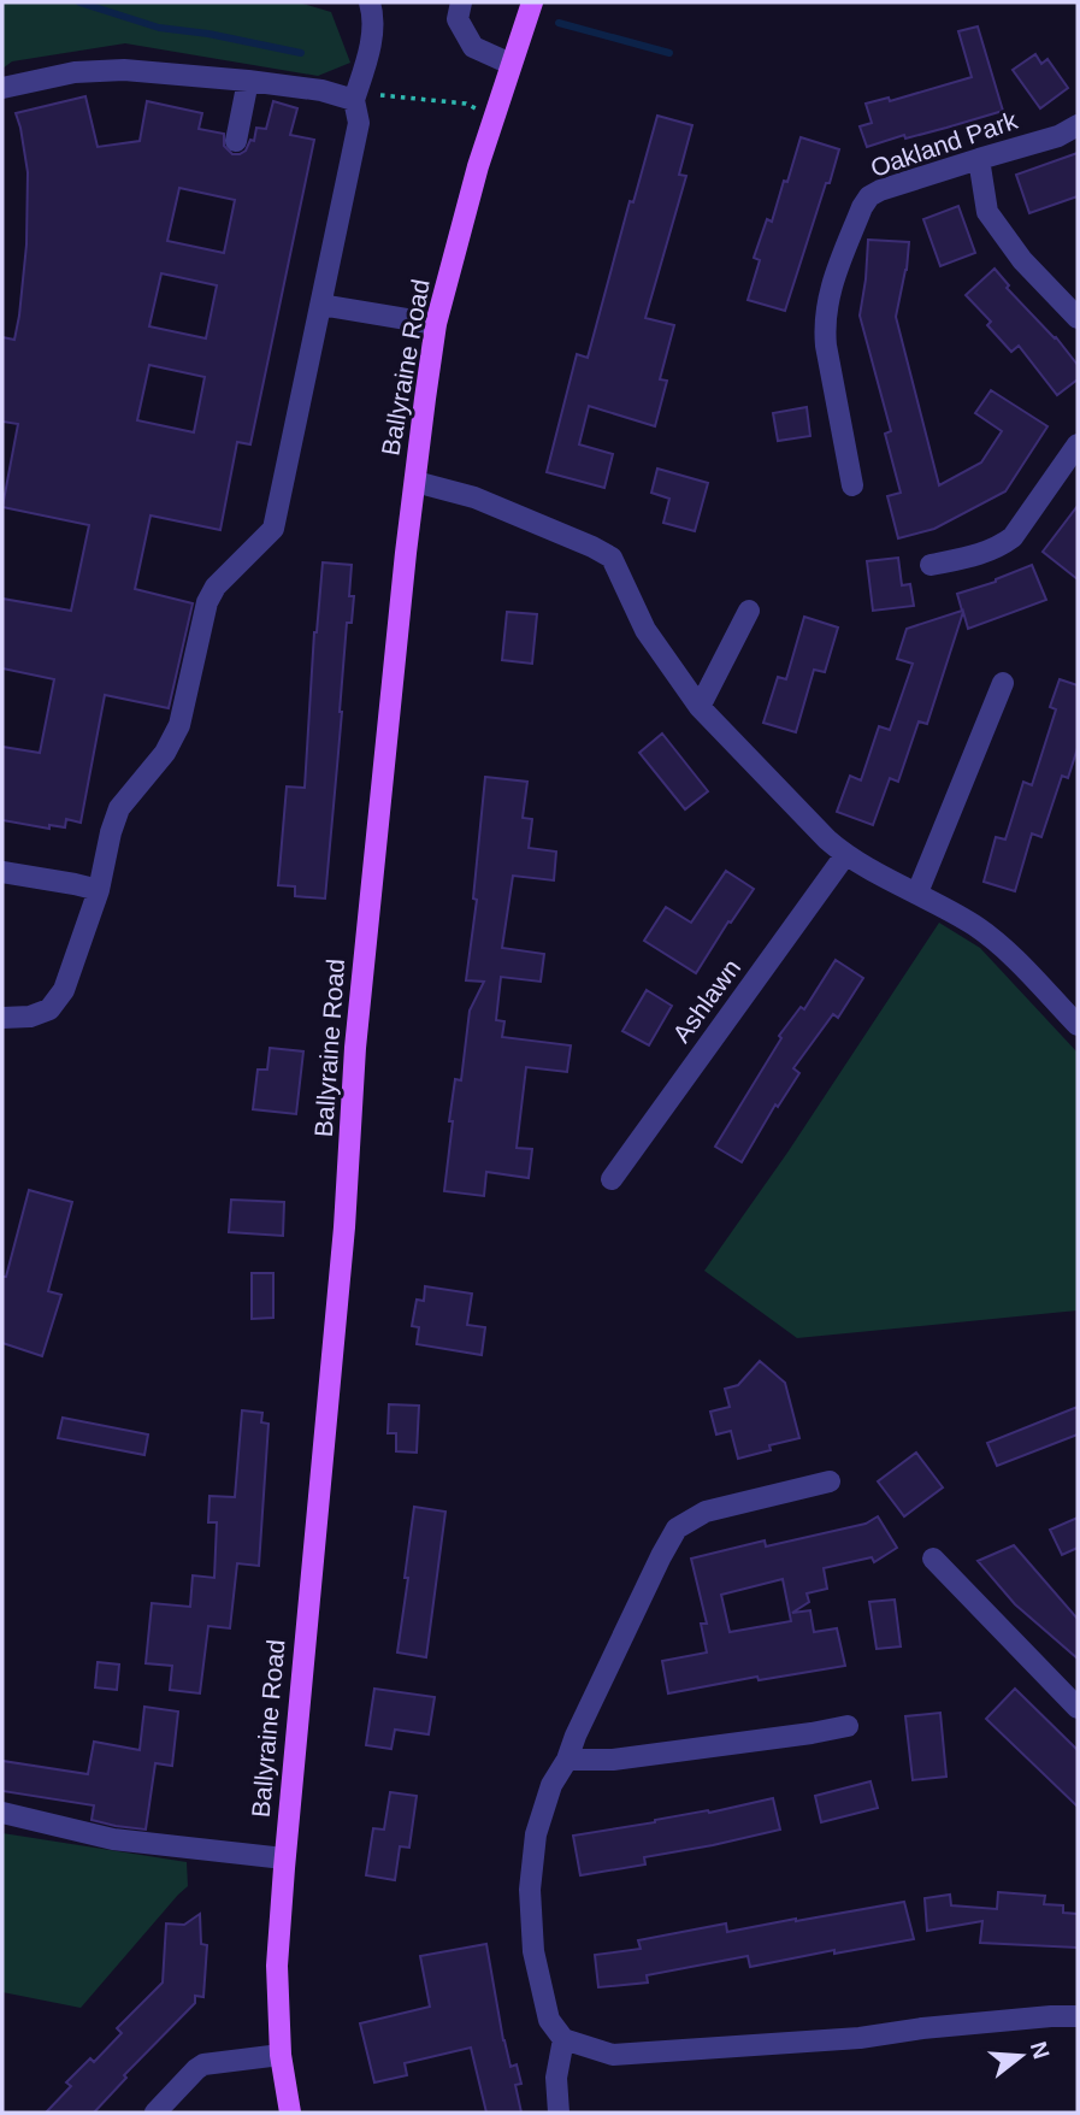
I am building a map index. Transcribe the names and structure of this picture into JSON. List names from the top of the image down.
{
  "streets": {
    "main road": ["Ballyraine Road"],
    "street": ["Oakland Park", "Ashlawn"]
  },
  "north": "right"
}
